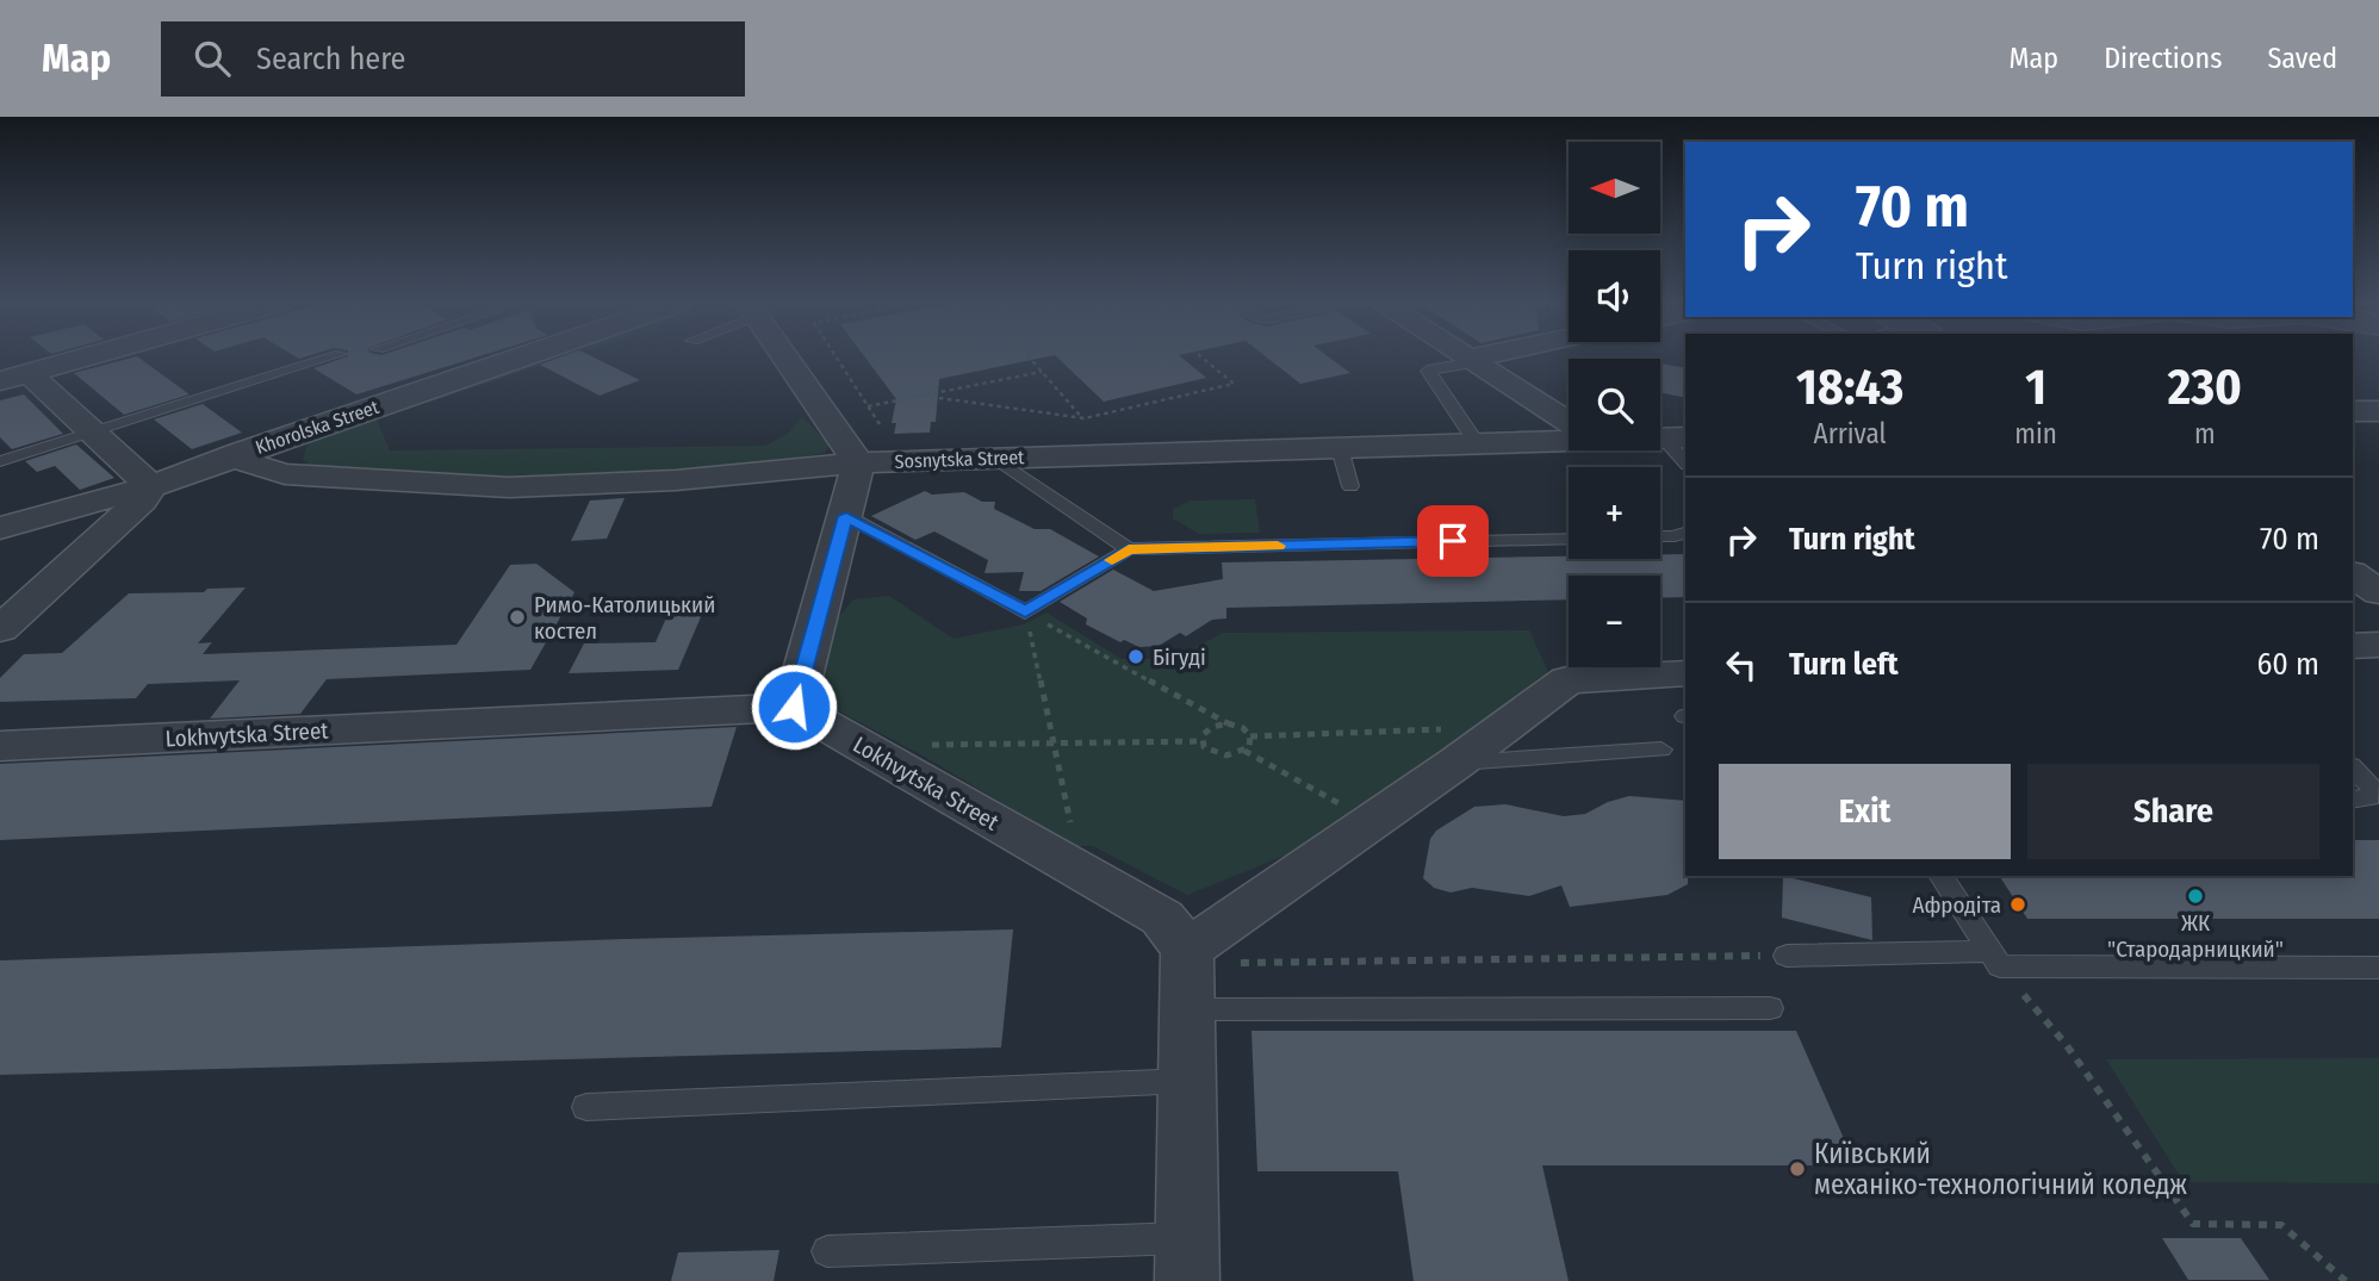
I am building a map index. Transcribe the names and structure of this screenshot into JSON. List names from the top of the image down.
{
  "streets": {
    "street": ["Khorolska Street", "Sosnytska Street", "Lokhvytska Street"]
  },
  "crossings": [
    ["Khorolska Street", "Sosnytska Street"]
  ],
  "places": [
    "Римо-Католицький костел",
    "Бігуді",
    "ЖК \"Стародарницкий\"",
    "Афродіта",
    "Київський механіко-технологічний коледж"
  ],
  "north": "left",
  "page": {
    "header": "Map",
    "search": "Search here",
    "nav": ["Map", "Directions", "Saved"],
    "map_buttons": ["+", "−"],
    "turn": ["70 m", "Turn right"],
    "eta": [
      "18:43",
      "Arrival",
      "1",
      "min",
      "230",
      "m"
    ],
    "list": [
      {
        "name": "Turn right",
        "value": "70 m"
      },
      {
        "name": "Turn left",
        "value": "60 m"
      }
    ],
    "buttons": ["Exit", "Share"]
  }
}
